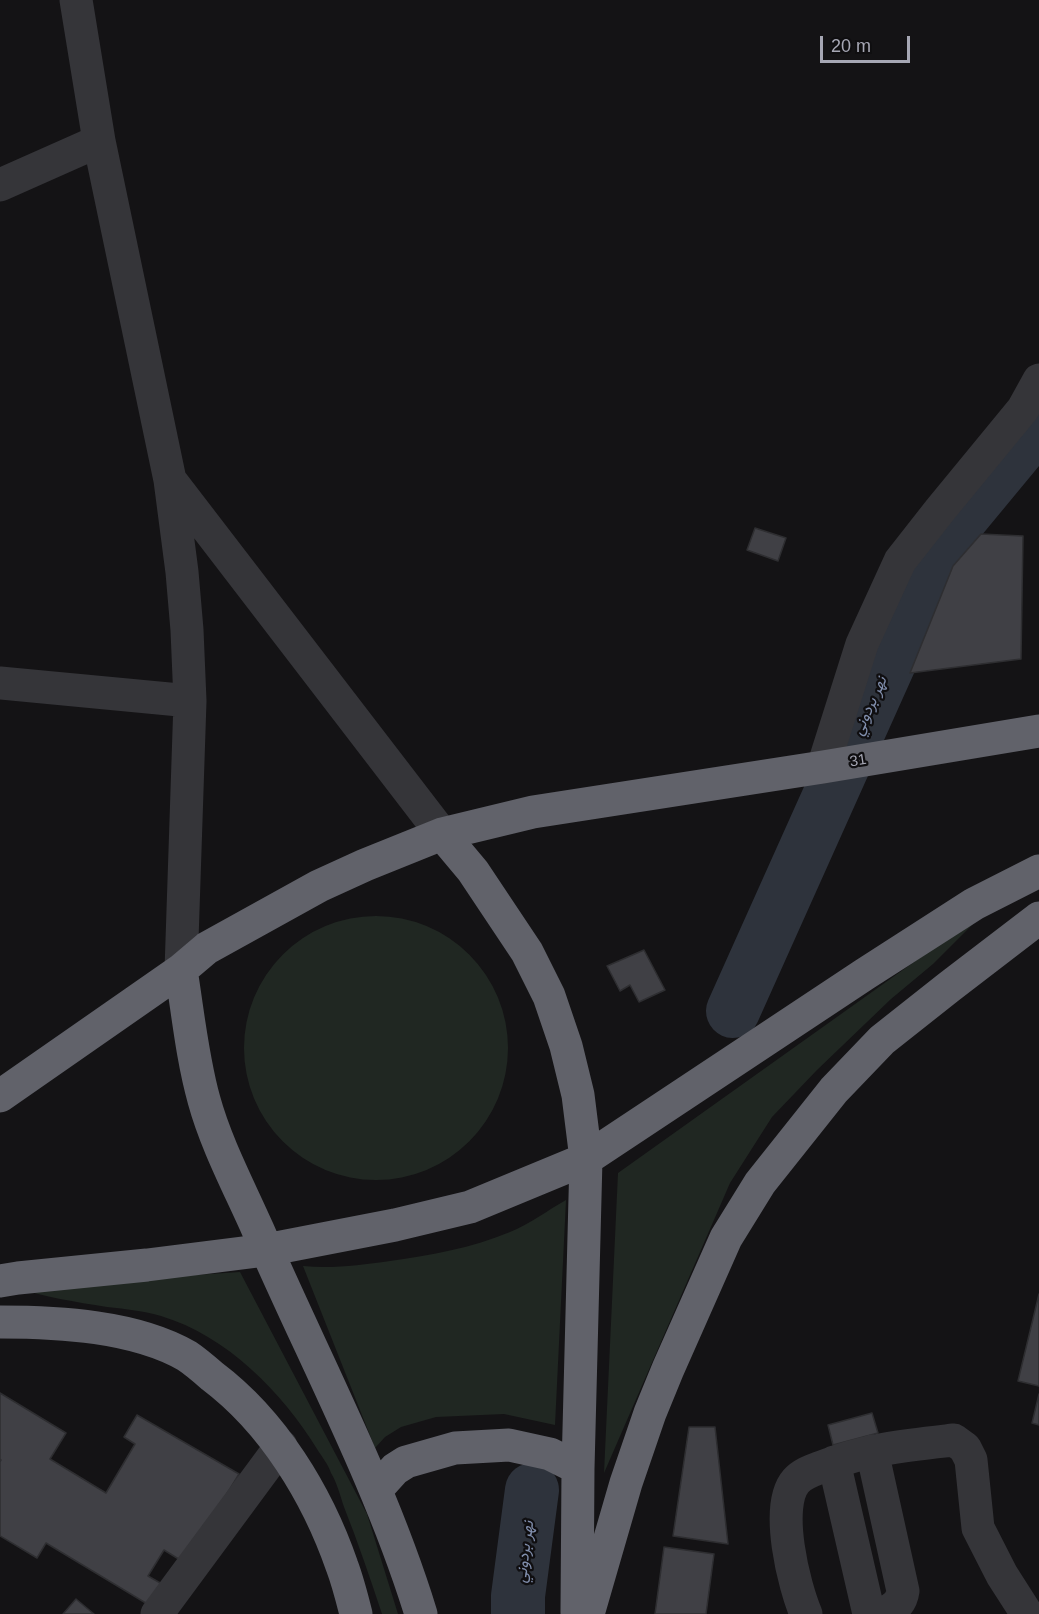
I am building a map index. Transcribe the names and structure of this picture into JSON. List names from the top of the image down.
{
  "streets": {
    "highway": ["31"]
  },
  "water": ["نهر بردوني"],
  "scale_bar": "20 m"
}
